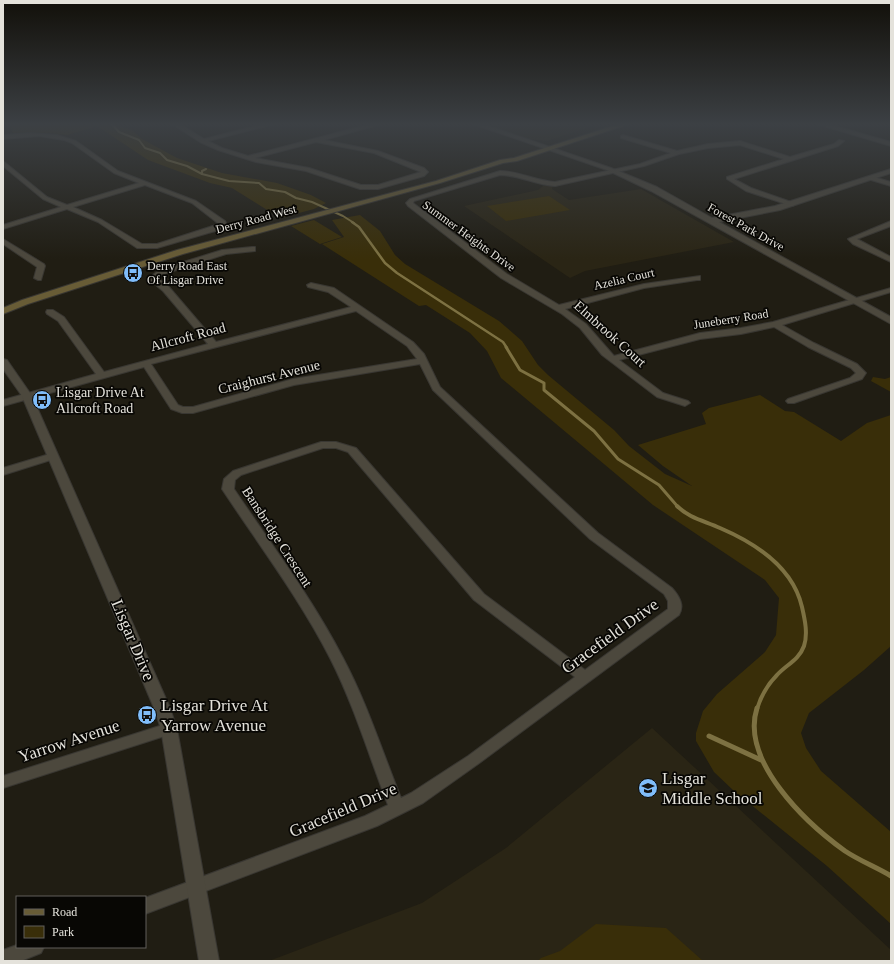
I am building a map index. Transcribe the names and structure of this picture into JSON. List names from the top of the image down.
{
  "streets": {
    "main road": ["Derry Road West"],
    "street": [
      "Forest Park Drive",
      "Summer Heights Drive",
      "Azelia Court",
      "Juneberry Road",
      "Elmbrook Court",
      "Allcroft Road",
      "Craighurst Avenue",
      "Bansbridge Crescent",
      "Gracefield Drive",
      "Lisgar Drive",
      "Yarrow Avenue"
    ]
  },
  "crossings": [
    ["Forest Park Drive", "Summer Heights Drive"],
    ["Forest Park Drive", "Juneberry Road"],
    ["Summer Heights Drive", "Azelia Court"],
    ["Summer Heights Drive", "Elmbrook Court"],
    ["Azelia Court", "Elmbrook Court"],
    ["Juneberry Road", "Elmbrook Court"],
    ["Allcroft Road", "Craighurst Avenue"],
    ["Allcroft Road", "Gracefield Drive"],
    ["Allcroft Road", "Lisgar Drive"],
    ["Craighurst Avenue", "Gracefield Drive"],
    ["Bansbridge Crescent", "Gracefield Drive"],
    ["Gracefield Drive", "Lisgar Drive"],
    ["Lisgar Drive", "Yarrow Avenue"]
  ],
  "places": {
    "bus stop": ["Derry Road East Of Lisgar Drive", "Lisgar Drive At Allcroft Road", "Lisgar Drive At Yarrow Avenue"],
    "school or university": ["Lisgar Middle School"]
  },
  "legend": ["Road", "Park"]
}
